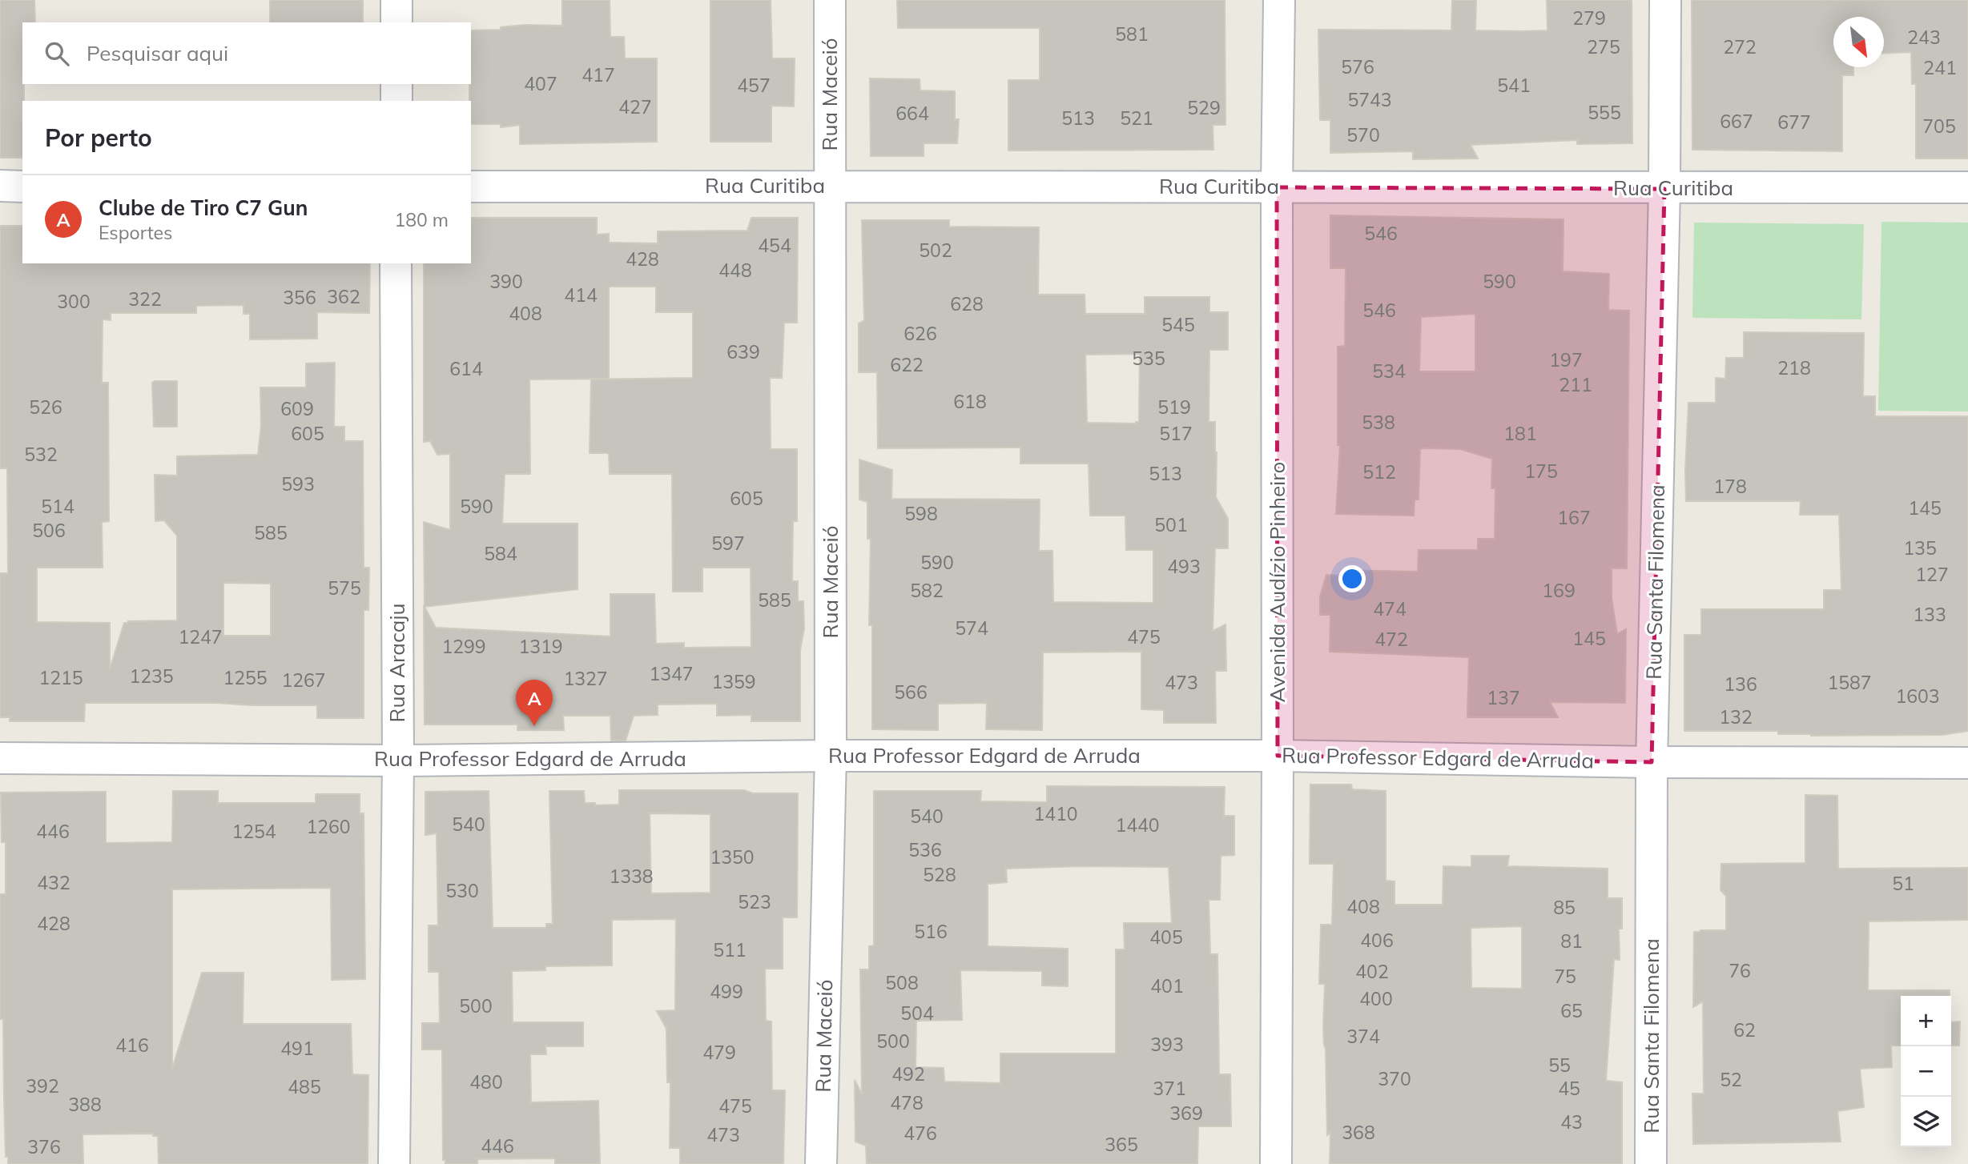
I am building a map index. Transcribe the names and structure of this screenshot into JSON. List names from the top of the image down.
{
  "streets": {
    "street": [
      "Rua Maceió",
      "Rua Curitiba",
      "Avenida Audízio Pinheiro",
      "Rua Santa Filomena",
      "Rua Aracaju",
      "Rua Professor Edgard de Arruda"
    ]
  },
  "crossings": [
    ["Rua Maceió", "Rua Curitiba"],
    ["Rua Maceió", "Rua Professor Edgard de Arruda"],
    ["Rua Curitiba", "Avenida Audízio Pinheiro"],
    ["Rua Curitiba", "Rua Santa Filomena"],
    ["Avenida Audízio Pinheiro", "Rua Professor Edgard de Arruda"],
    ["Rua Santa Filomena", "Rua Professor Edgard de Arruda"],
    ["Rua Aracaju", "Rua Professor Edgard de Arruda"]
  ],
  "house_numbers": [
    "279",
    "581",
    "243",
    "275",
    "272",
    "576",
    "241",
    "417",
    "407",
    "457",
    "541",
    "5743",
    "427",
    "529",
    "555",
    "664",
    "513",
    "521",
    "667",
    "677",
    "705",
    "570",
    "546",
    "454",
    "502",
    "428",
    "448",
    "390",
    "590",
    "414",
    "362",
    "356",
    "322",
    "300",
    "628",
    "546",
    "408",
    "545",
    "626",
    "639",
    "535",
    "197",
    "622",
    "218",
    "614",
    "534",
    "211",
    "618",
    "526",
    "519",
    "609",
    "538",
    "605",
    "517",
    "181",
    "532",
    "175",
    "512",
    "513",
    "593",
    "178",
    "605",
    "514",
    "590",
    "145",
    "598",
    "167",
    "501",
    "506",
    "585",
    "597",
    "135",
    "584",
    "590",
    "493",
    "127",
    "575",
    "582",
    "169",
    "585",
    "474",
    "133",
    "574",
    "1247",
    "475",
    "145",
    "472",
    "1299",
    "1319",
    "1347",
    "1235",
    "1215",
    "1255",
    "1327",
    "1267",
    "1359",
    "473",
    "1587",
    "136",
    "566",
    "1603",
    "137",
    "132",
    "1410",
    "540",
    "540",
    "1440",
    "1260",
    "446",
    "1254",
    "536",
    "1350",
    "528",
    "1338",
    "432",
    "51",
    "530",
    "523",
    "408",
    "85",
    "428",
    "516",
    "405",
    "406",
    "81",
    "511",
    "76",
    "402",
    "75",
    "508",
    "401",
    "499",
    "400",
    "500",
    "65",
    "504",
    "62",
    "374",
    "500",
    "393",
    "416",
    "491",
    "479",
    "55",
    "492",
    "370",
    "52",
    "480",
    "392",
    "485",
    "371",
    "45",
    "478",
    "388",
    "475",
    "369",
    "43",
    "368",
    "476",
    "473",
    "365",
    "446",
    "376"
  ],
  "north": "bottom right",
  "page": {
    "search": "Pesquisar aqui",
    "heading": "Por perto",
    "list": [
      {
        "mark": "A",
        "name": "Clube de Tiro C7 Gun",
        "note": "Esportes",
        "value": "180 m"
      }
    ],
    "pins": "A",
    "map_buttons": ["+", "−"]
  }
}
